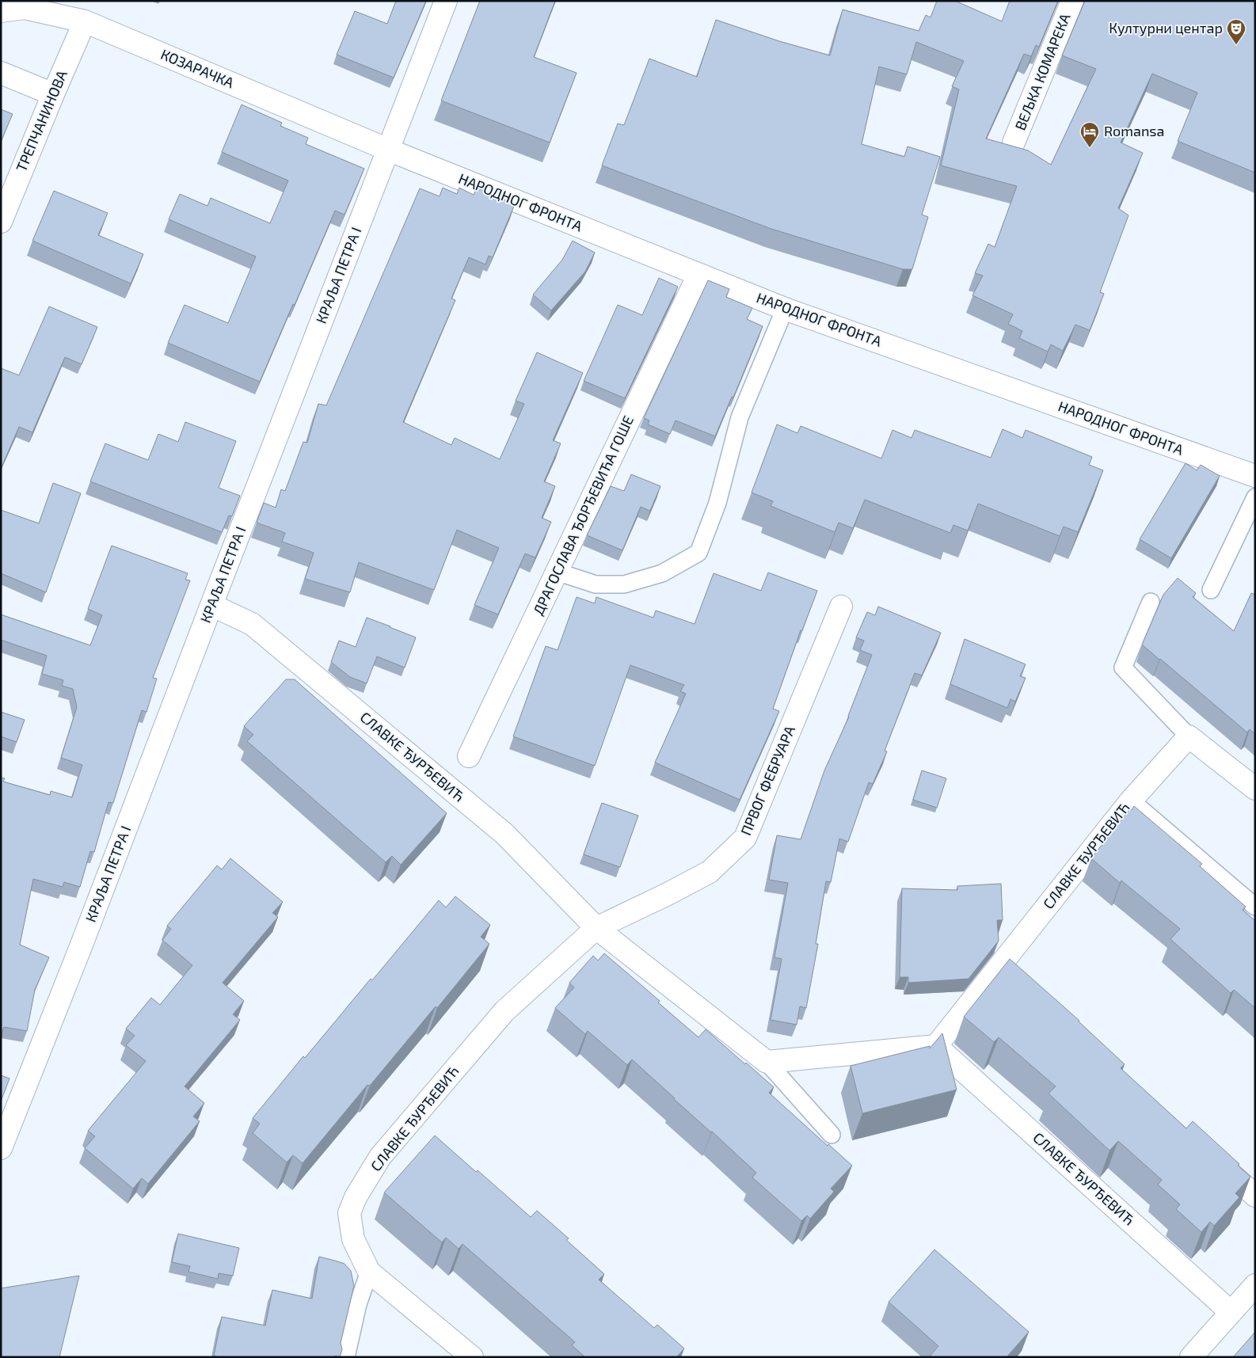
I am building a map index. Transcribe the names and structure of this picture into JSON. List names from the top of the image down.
{
  "streets": {
    "street": [
      "КОЗАРАЧКА",
      "ВЕЉКА КОМАРЕКА",
      "ТРЕПЧАНИНОВА",
      "НАРОДНОГ ФРОНТА",
      "КРАЉА ПЕТРА I",
      "ДРАГОСЛАВА ЂОРЂЕВИЋА ГОШЕ",
      "СЛАВКЕ ЂУРЂЕВИЋ",
      "ПРВОГ ФЕБРУАРА"
    ]
  },
  "crossings": [
    ["КОЗАРАЧКА", "ТРЕПЧАНИНОВА"],
    ["КОЗАРАЧКА", "НАРОДНОГ ФРОНТА"],
    ["КОЗАРАЧКА", "КРАЉА ПЕТРА I"],
    ["НАРОДНОГ ФРОНТА", "КРАЉА ПЕТРА I"],
    ["НАРОДНОГ ФРОНТА", "ДРАГОСЛАВА ЂОРЂЕВИЋА ГОШЕ"],
    ["КРАЉА ПЕТРА I", "СЛАВКЕ ЂУРЂЕВИЋ"],
    ["СЛАВКЕ ЂУРЂЕВИЋ", "ПРВОГ ФЕБРУАРА"]
  ],
  "places": {
    "theatre": ["Културни центар"],
    "hotel": ["Romansa"]
  }
}
